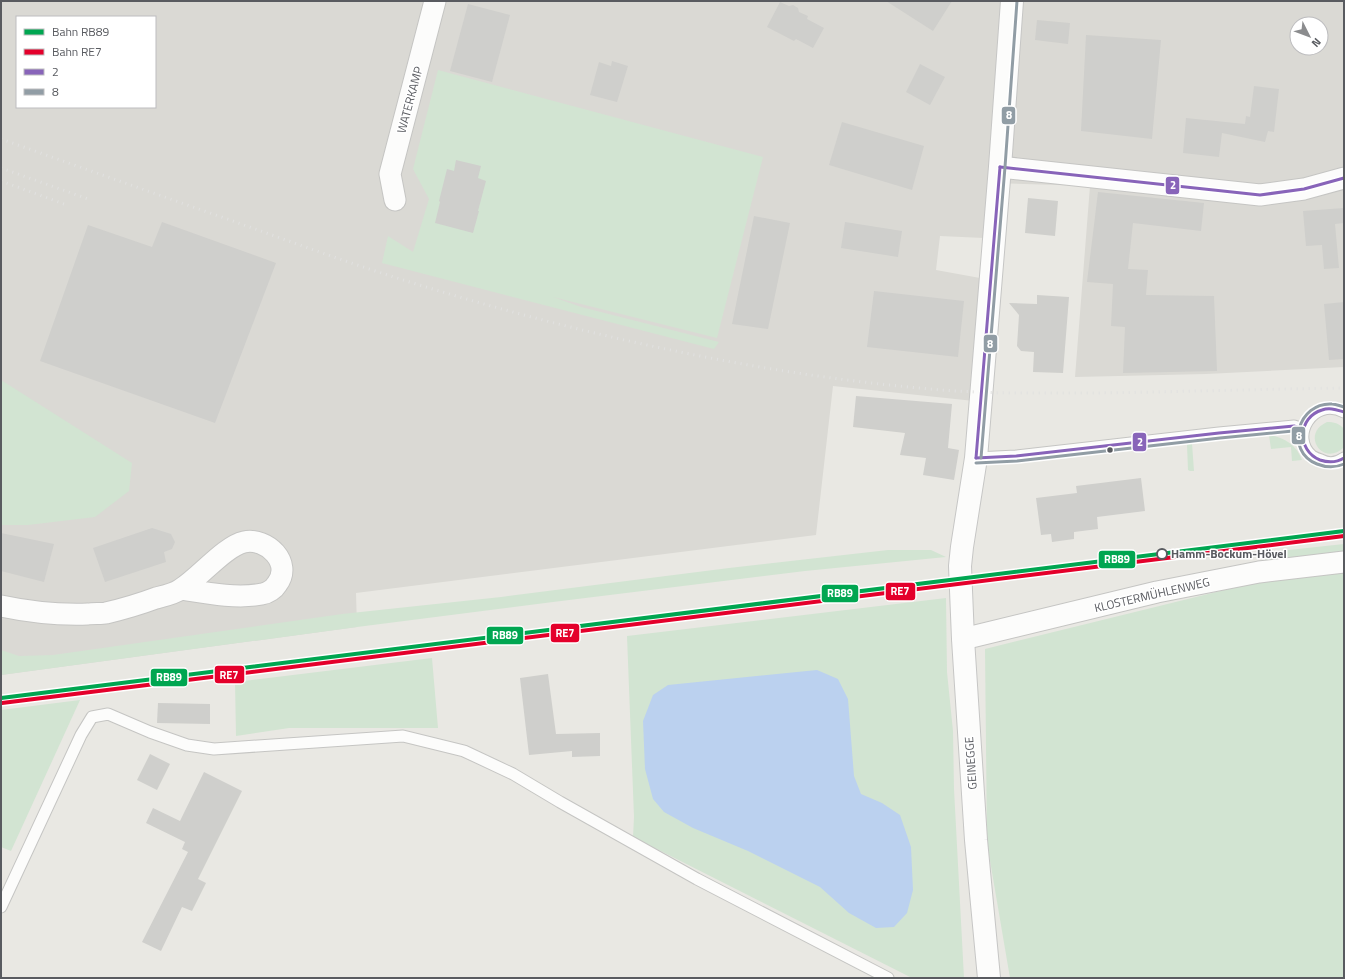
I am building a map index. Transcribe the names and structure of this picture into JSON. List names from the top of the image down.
{
  "streets": {
    "street": ["WATERKAMP", "KLOSTERMÜHLENWEG", "GEINEGGE"]
  },
  "crossings": [
    ["KLOSTERMÜHLENWEG", "GEINEGGE"]
  ],
  "places": ["Hamm-Bockum-Hövel"],
  "lines": [
    "transit line 8",
    "transit line 2",
    "rail line RB89",
    "rail line RE7"
  ],
  "legend": [
    "Bahn RB89",
    "Bahn RE7",
    "2",
    "8"
  ],
  "north": "bottom right"
}
